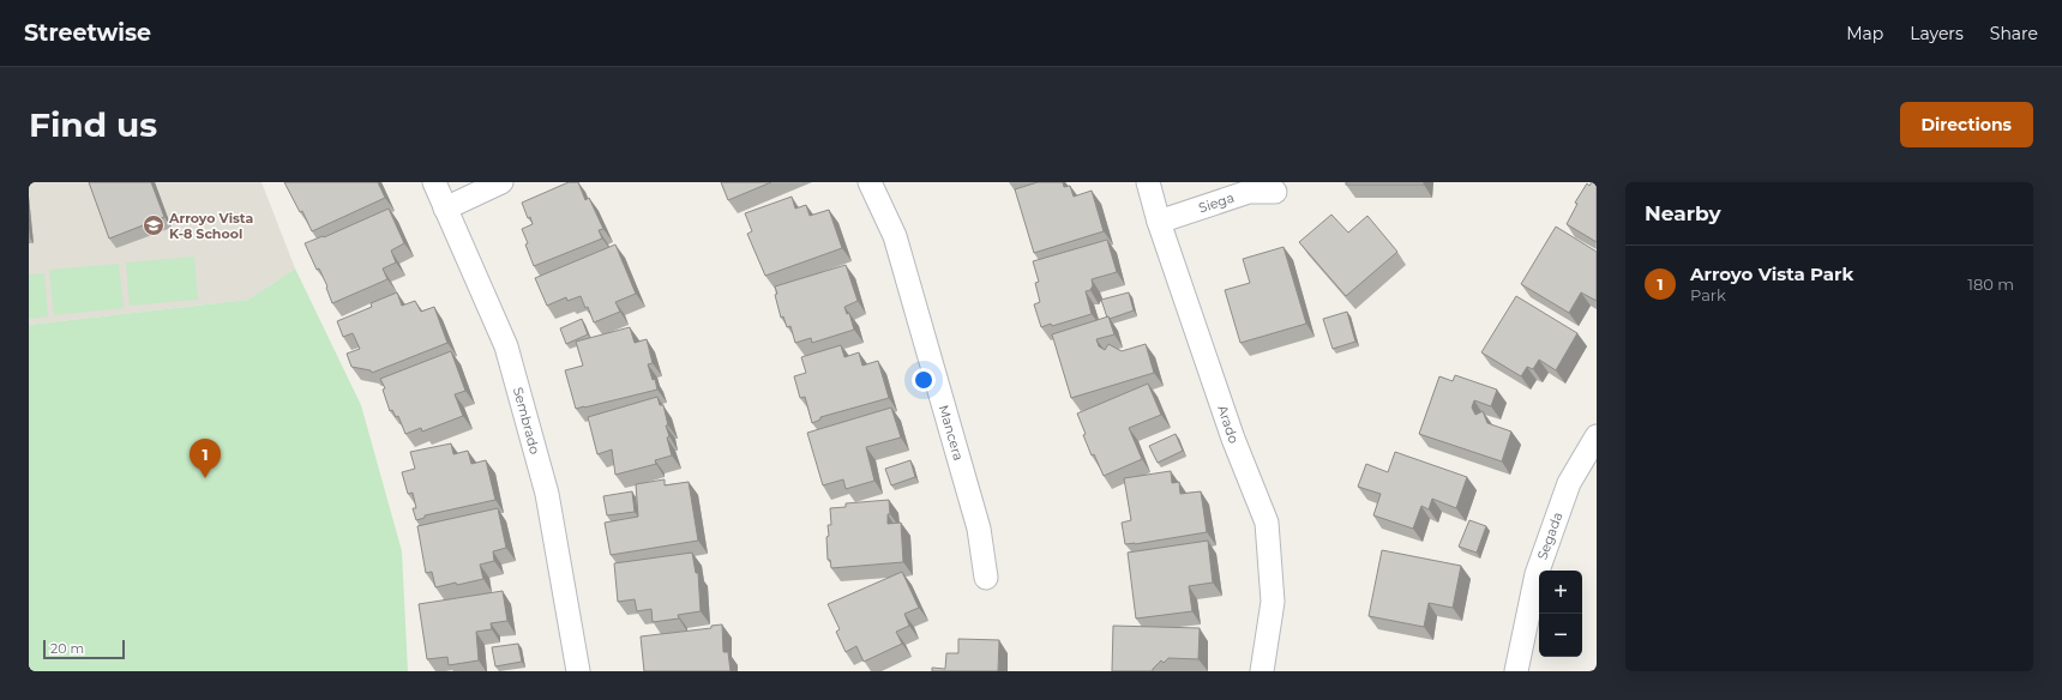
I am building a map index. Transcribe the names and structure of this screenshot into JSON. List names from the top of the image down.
{
  "streets": {
    "street": [
      "Siega",
      "Sembrado",
      "Arado",
      "Mancera",
      "Segada"
    ]
  },
  "crossings": [
    ["Siega", "Arado"]
  ],
  "places": {
    "school or university": ["Arroyo Vista K-8 School"]
  },
  "scale_bar": "20 m",
  "page": {
    "header": "Streetwise",
    "nav": ["Map", "Layers", "Share"],
    "buttons": "Directions",
    "title": "Find us",
    "heading": "Nearby",
    "list": [
      {
        "mark": "1",
        "name": "Arroyo Vista Park",
        "note": "Park",
        "value": "180 m"
      }
    ],
    "pins": "1",
    "map_buttons": ["+", "−"],
    "scale": "20 m"
  }
}
